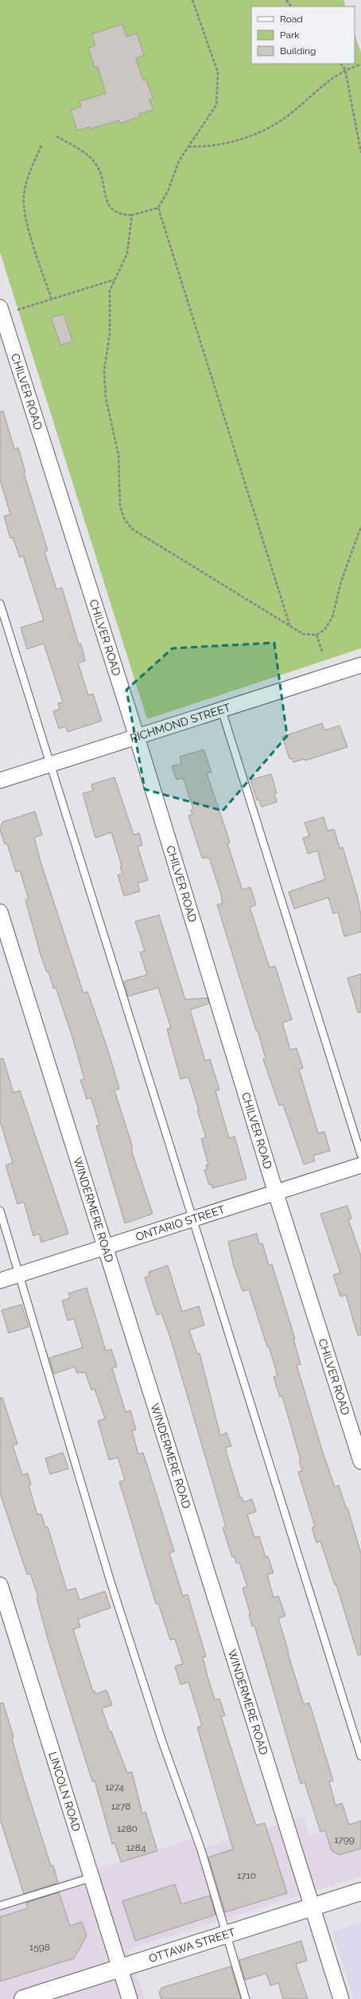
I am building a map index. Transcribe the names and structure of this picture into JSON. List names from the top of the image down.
{
  "streets": {
    "street": [
      "CHILVER ROAD",
      "RICHMOND STREET",
      "WINDERMERE ROAD",
      "ONTARIO STREET",
      "LINCOLN ROAD",
      "OTTAWA STREET"
    ]
  },
  "crossings": [
    ["CHILVER ROAD", "RICHMOND STREET"],
    ["CHILVER ROAD", "ONTARIO STREET"],
    ["WINDERMERE ROAD", "ONTARIO STREET"],
    ["WINDERMERE ROAD", "OTTAWA STREET"],
    ["LINCOLN ROAD", "OTTAWA STREET"]
  ],
  "house_numbers": [
    "1274",
    "1278",
    "1280",
    "1799",
    "1284",
    "1710",
    "1598"
  ],
  "legend": ["Road", "Park", "Building"]
}
